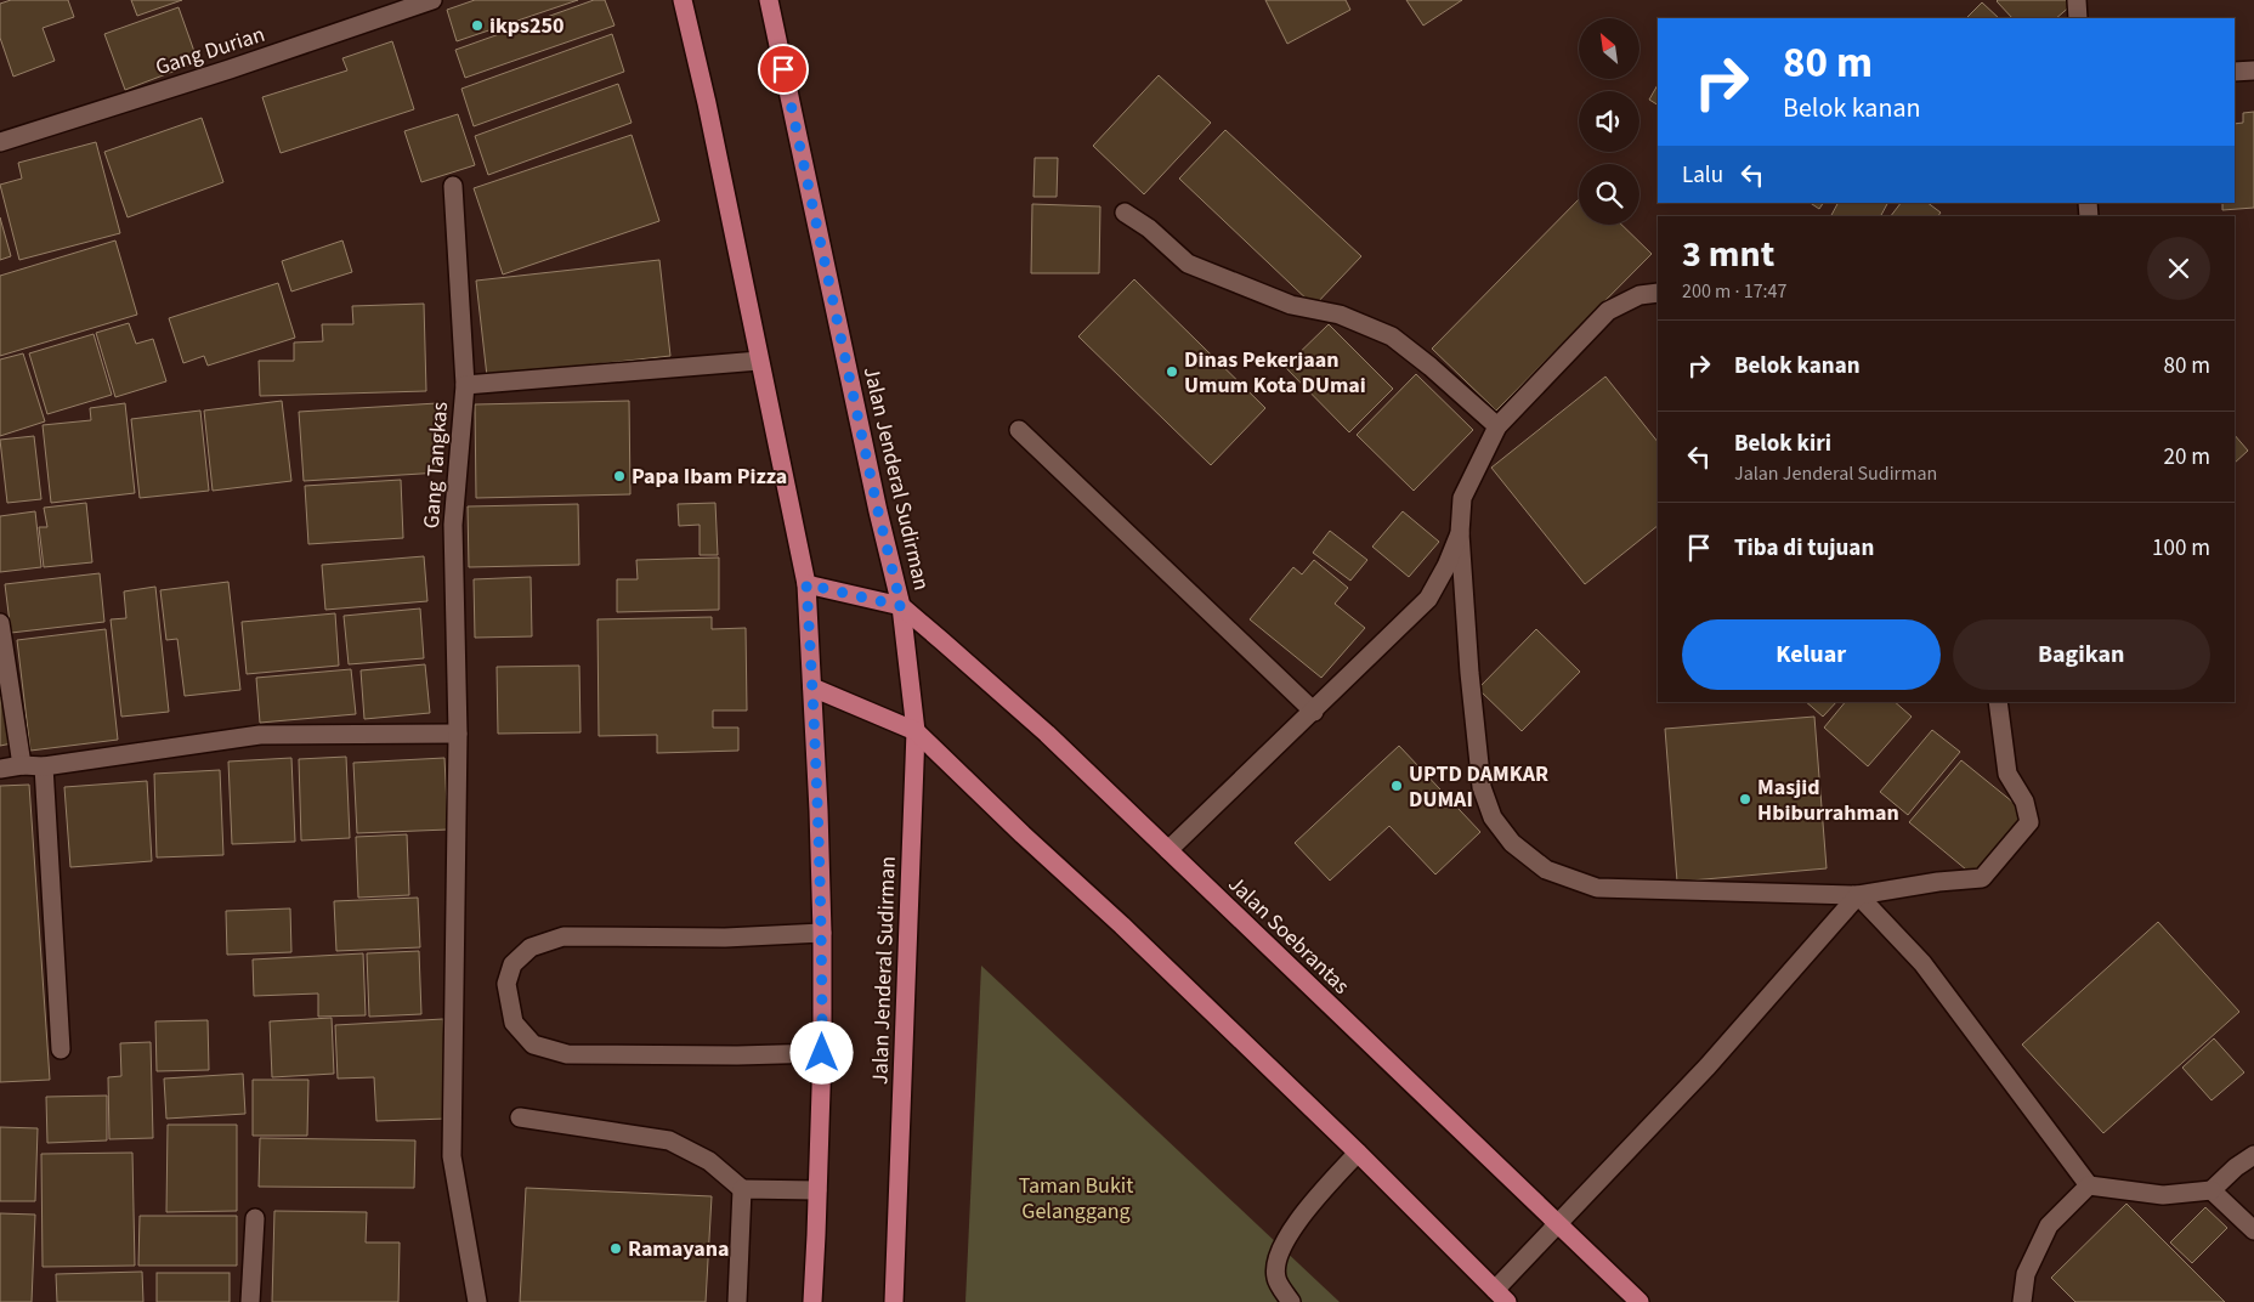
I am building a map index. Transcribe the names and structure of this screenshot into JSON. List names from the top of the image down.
{
  "streets": {
    "main road": ["Jalan Jenderal Sudirman", "Jalan Soebrantas"],
    "street": ["Gang Durian", "Gang Tangkas"]
  },
  "crossings": [
    ["Jalan Jenderal Sudirman", "Jalan Soebrantas"]
  ],
  "parks": ["Taman Bukit Gelanggang"],
  "places": [
    "ikps250",
    "Dinas Pekerjaan Umum Kota DUmai",
    "Papa Ibam Pizza",
    "UPTD DAMKAR DUMAI",
    "Masjid Hbiburrahman",
    "Ramayana"
  ],
  "north": "top left",
  "page": {
    "turn": ["80 m", "Belok kanan"],
    "then": "Lalu",
    "heading": ["3 mnt", "200 m · 17:47"],
    "list": [
      {
        "name": "Belok kanan",
        "value": "80 m"
      },
      {
        "name": "Belok kiri",
        "note": "Jalan Jenderal Sudirman",
        "value": "20 m"
      },
      {
        "name": "Tiba di tujuan",
        "value": "100 m"
      }
    ],
    "buttons": ["Keluar", "Bagikan"]
  }
}
